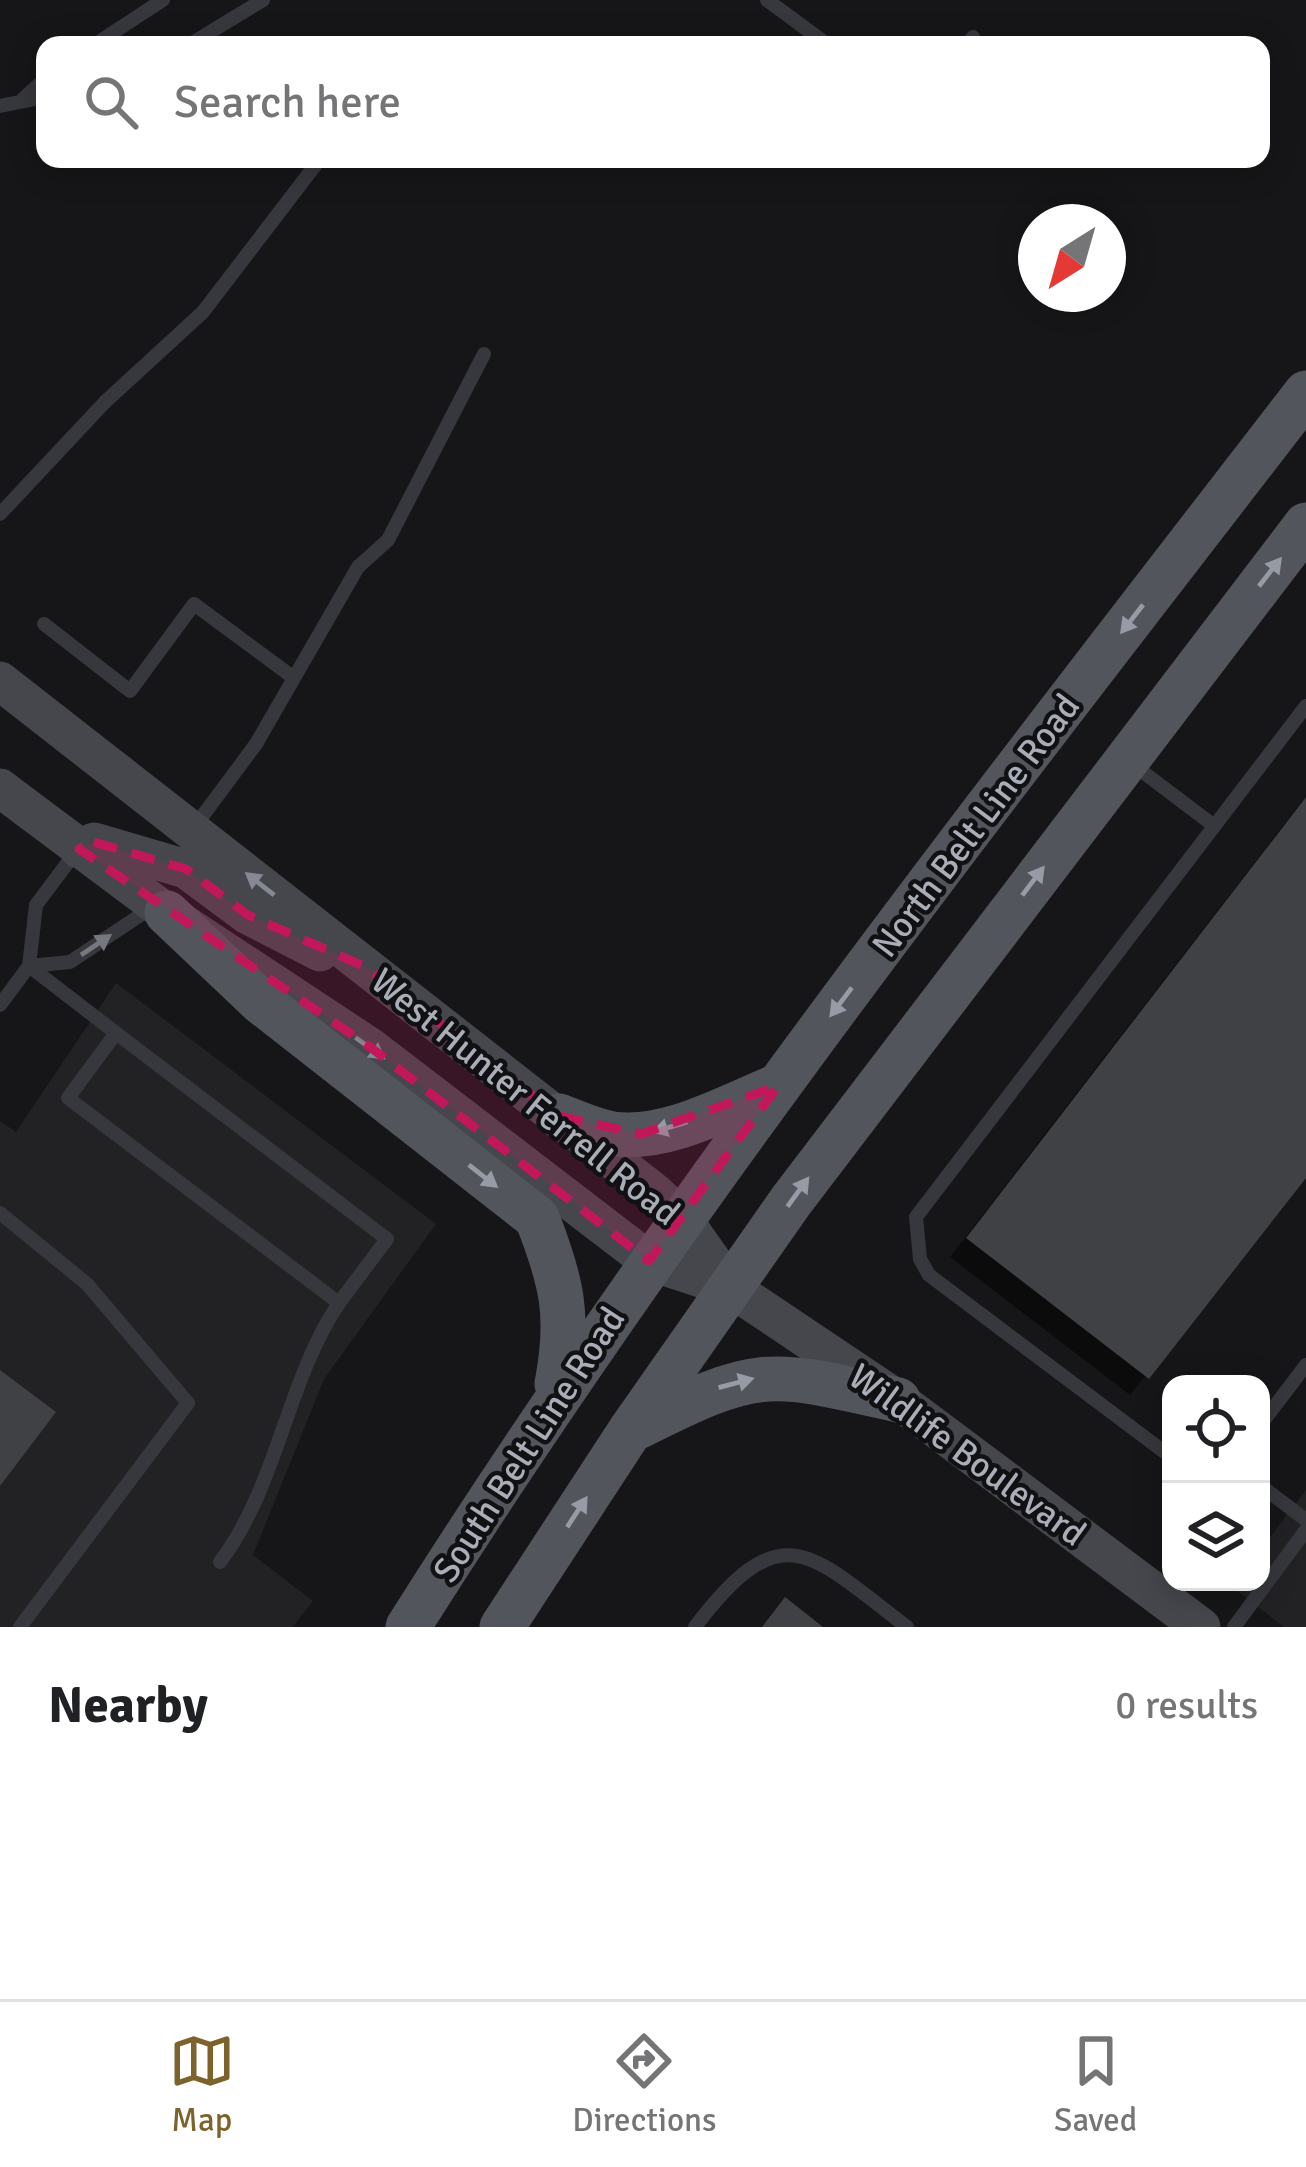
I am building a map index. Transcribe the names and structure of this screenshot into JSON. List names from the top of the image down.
{
  "streets": {
    "main road": [
      "North Belt Line Road",
      "West Hunter Ferrell Road",
      "South Belt Line Road",
      "Wildlife Boulevard"
    ]
  },
  "crossings": [
    ["North Belt Line Road", "West Hunter Ferrell Road"],
    ["North Belt Line Road", "South Belt Line Road"],
    ["West Hunter Ferrell Road", "South Belt Line Road"],
    ["West Hunter Ferrell Road", "Wildlife Boulevard"]
  ],
  "north": "bottom left",
  "page": {
    "search": "Search here",
    "heading": ["Nearby", "0 results"],
    "nav": ["Map", "Directions", "Saved"]
  }
}
